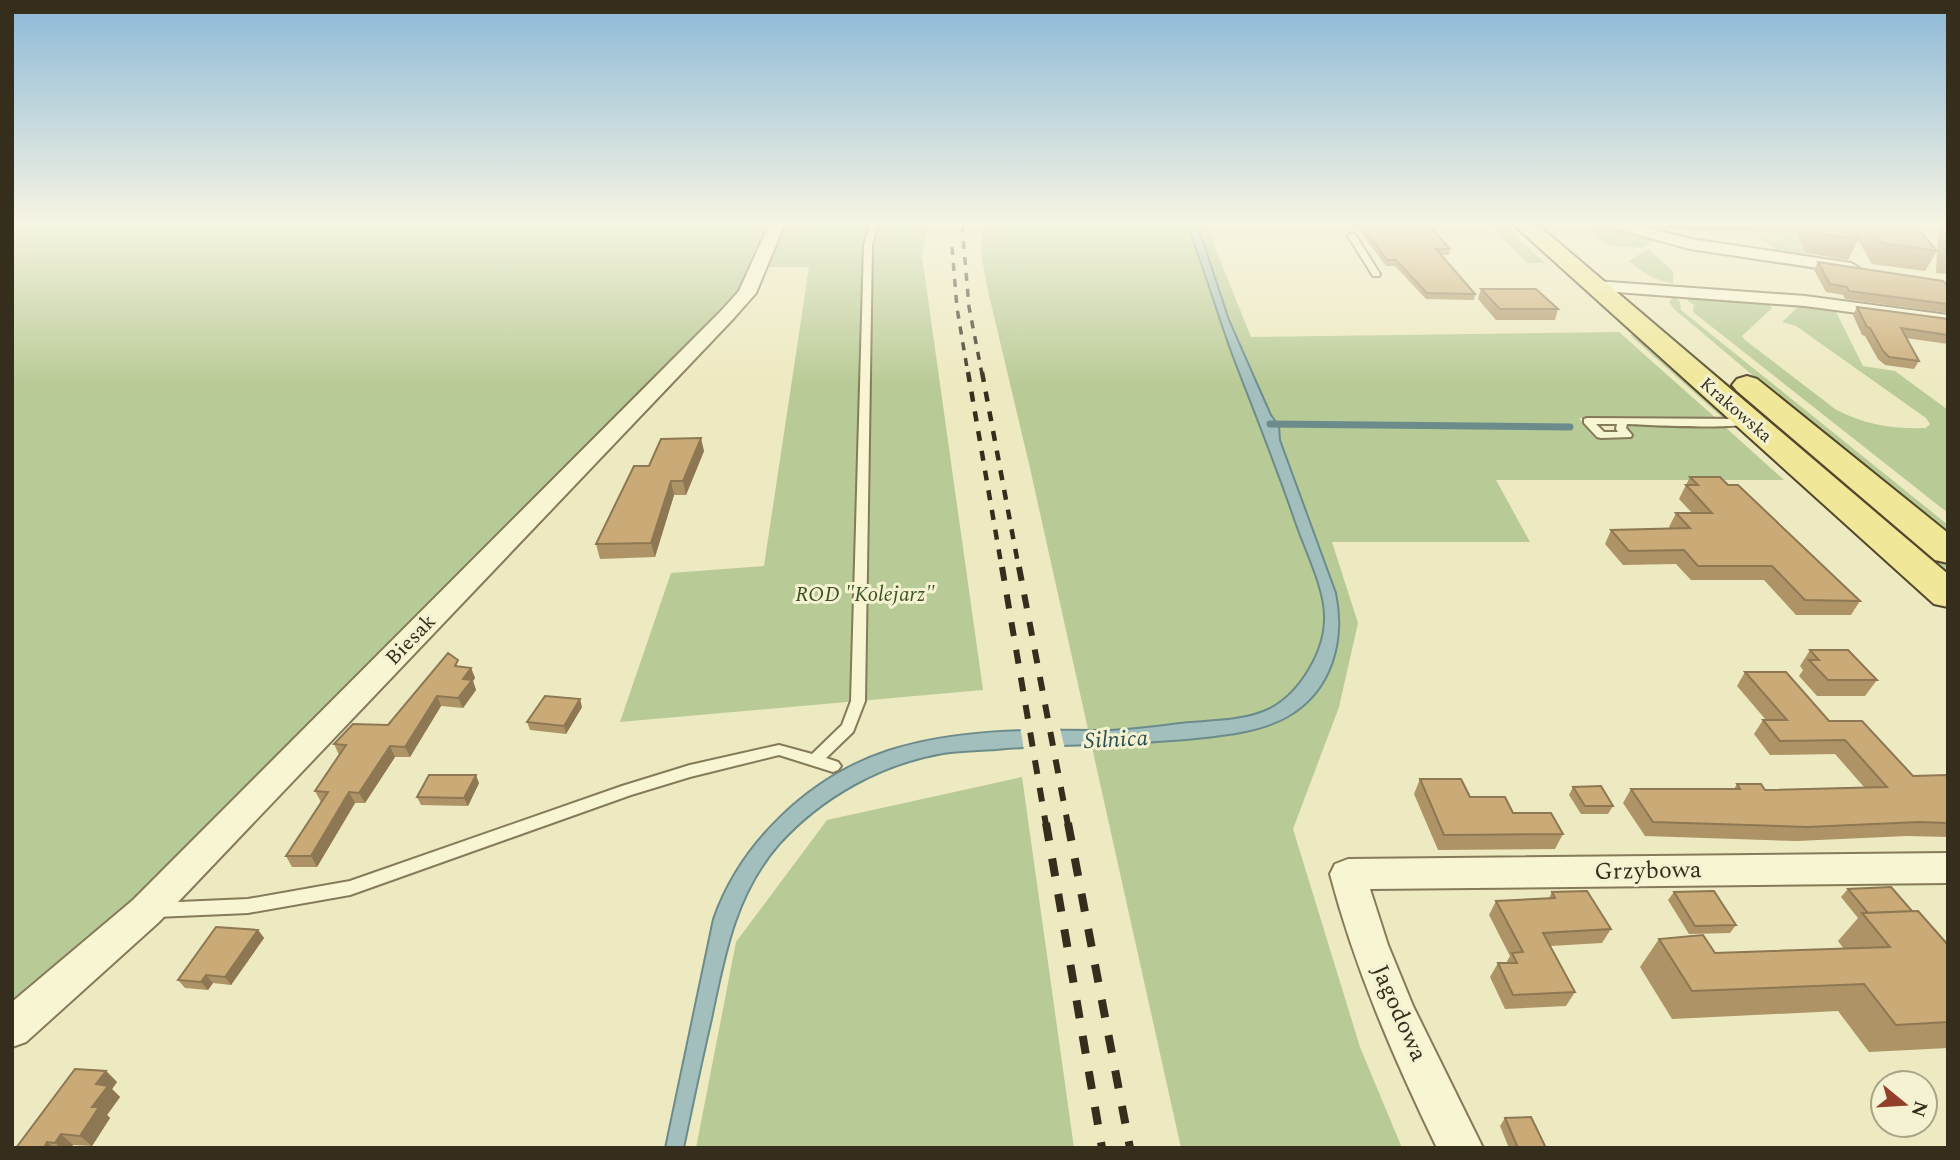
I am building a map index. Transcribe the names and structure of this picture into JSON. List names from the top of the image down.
{
  "streets": {
    "main road": ["Krakowska"],
    "street": ["Biesak", "Grzybowa", "Jagodowa"]
  },
  "crossings": [
    ["Grzybowa", "Jagodowa"]
  ],
  "water": ["Silnica"],
  "parks": ["ROD \"Kolejarz\""],
  "north": "right"
}
